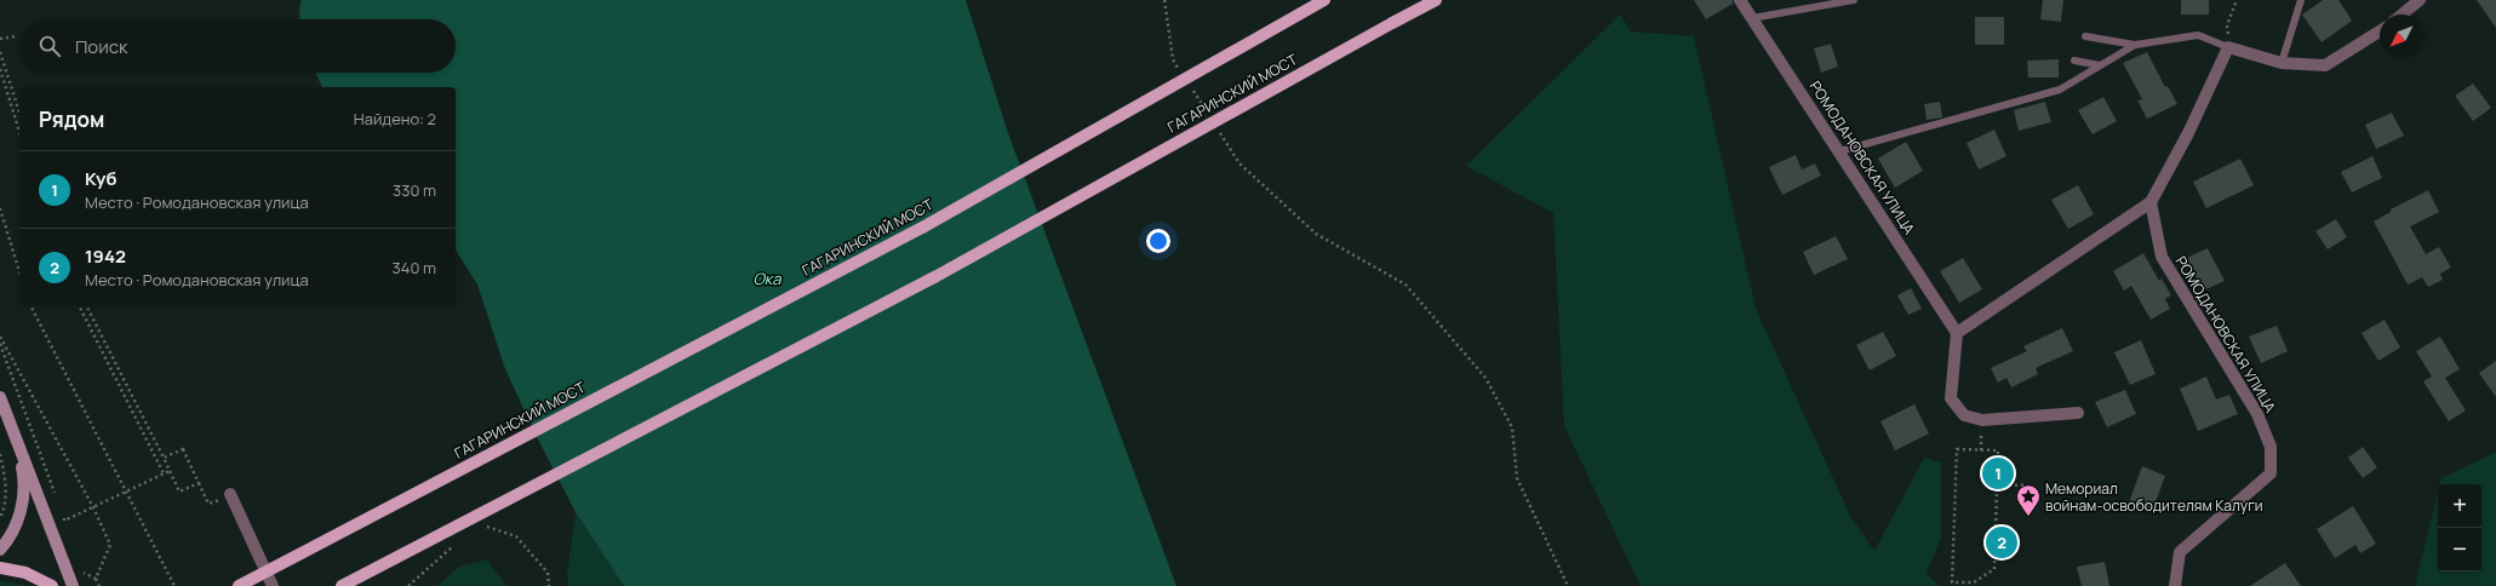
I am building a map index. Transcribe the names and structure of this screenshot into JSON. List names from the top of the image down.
{
  "streets": {
    "main road": ["ГАГАРИНСКИЙ МОСТ"],
    "street": ["РОМОДАНОВСКАЯ УЛИЦА"]
  },
  "water": ["Ока"],
  "places": {
    "place": ["Мемориал войнам-освободителям Калуги"]
  },
  "north": "bottom left",
  "page": {
    "search": "Поиск",
    "heading": ["Рядом", "Найдено: 2"],
    "list": [
      {
        "mark": "1",
        "name": "Куб",
        "note": "Место · Ромодановская улица",
        "value": "330 m"
      },
      {
        "mark": "2",
        "name": "1942",
        "note": "Место · Ромодановская улица",
        "value": "340 m"
      }
    ],
    "pins": ["1", "2"],
    "map_buttons": ["+", "−"]
  }
}
